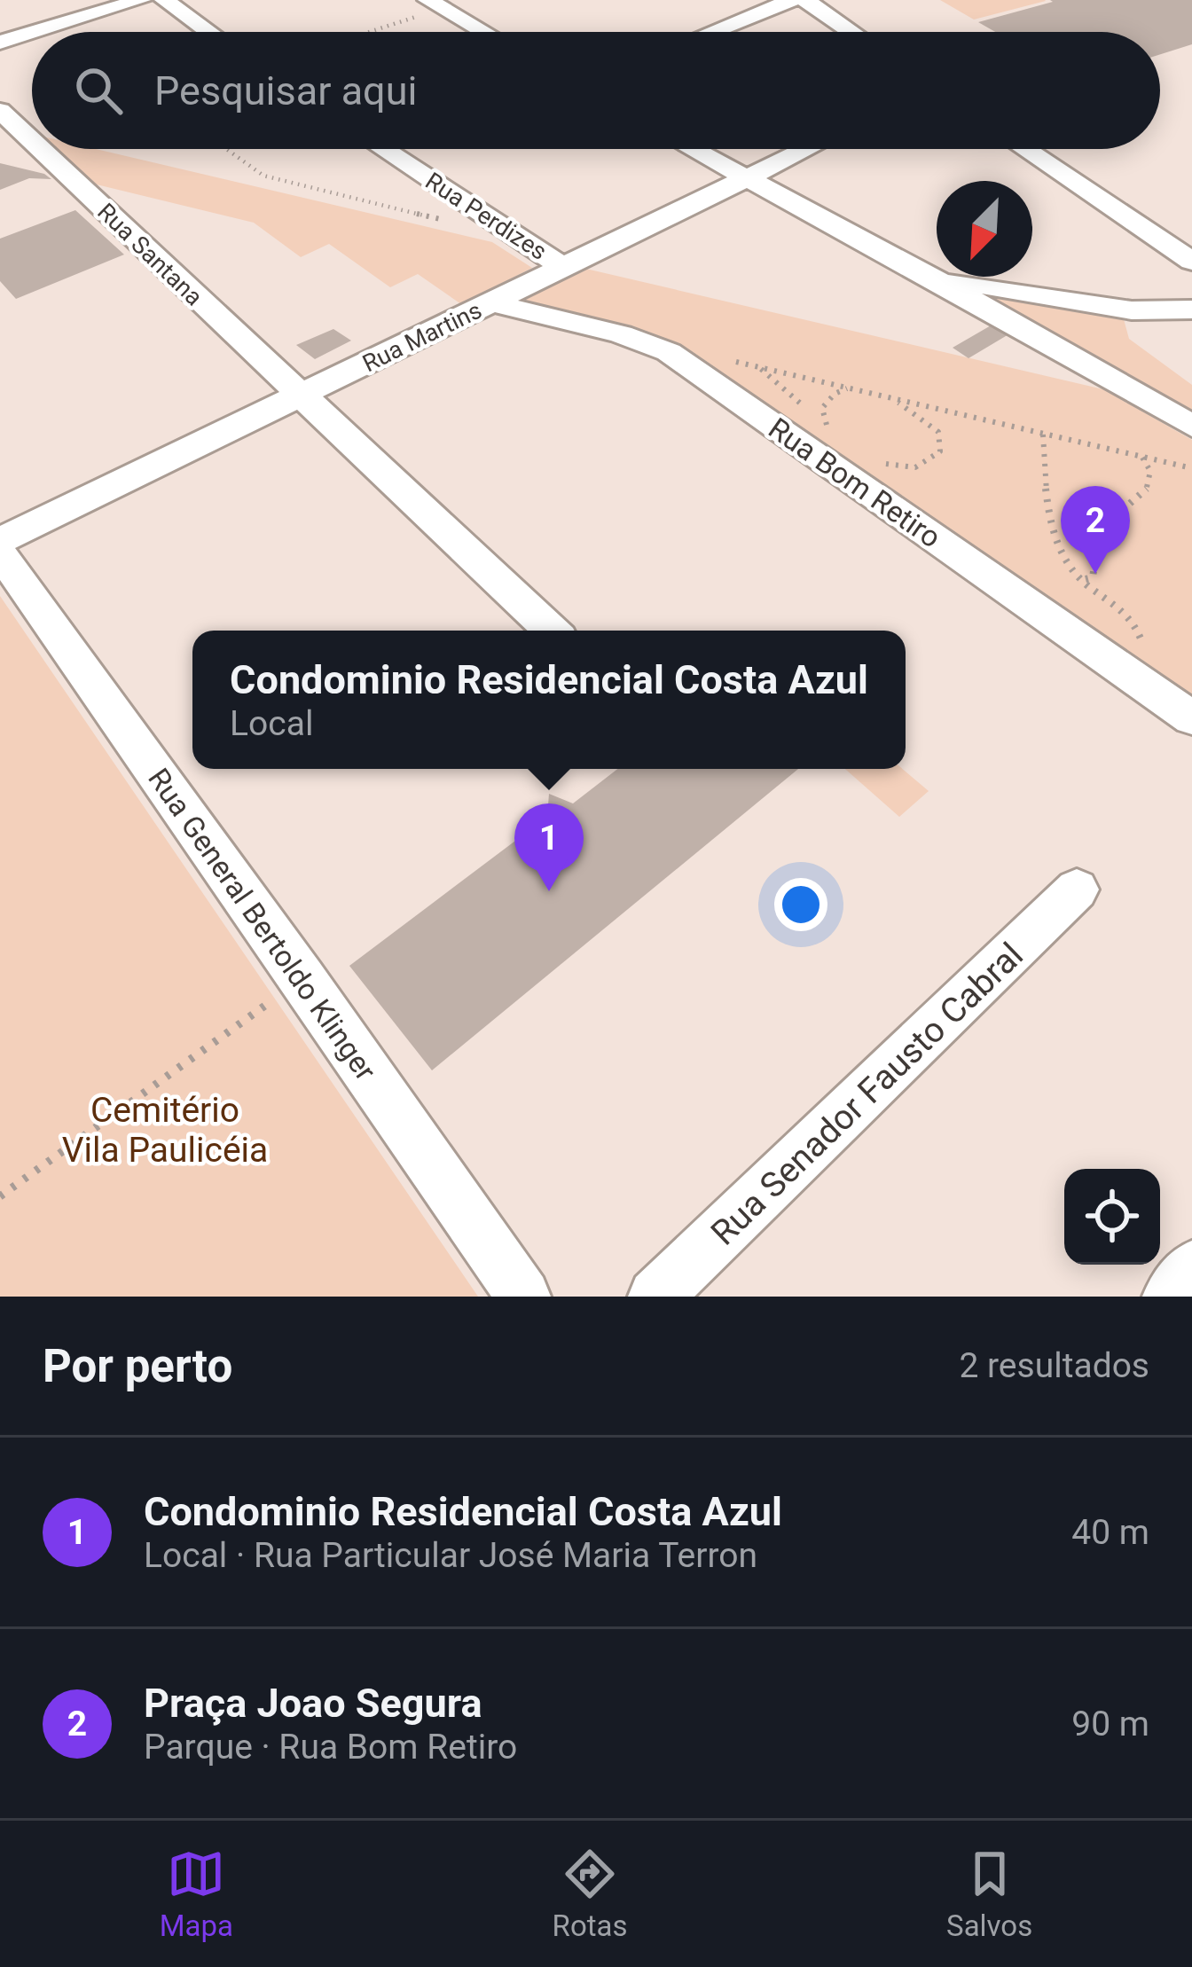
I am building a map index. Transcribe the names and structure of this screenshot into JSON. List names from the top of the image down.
{
  "streets": {
    "street": [
      "Rua Perdizes",
      "Rua Santana",
      "Rua Martins",
      "Rua Bom Retiro",
      "Rua General Bertoldo Klinger",
      "Rua Senador Fausto Cabral"
    ]
  },
  "crossings": [
    ["Rua Perdizes", "Rua Martins"],
    ["Rua Santana", "Rua Martins"],
    ["Rua Martins", "Rua Bom Retiro"]
  ],
  "parks": ["Cemitério Vila Paulicéia"],
  "north": "bottom left",
  "page": {
    "search": "Pesquisar aqui",
    "pins": ["2", "1"],
    "popup": ["Condominio Residencial Costa Azul", "Local"],
    "heading": ["Por perto", "2 resultados"],
    "list": [
      {
        "mark": "1",
        "name": "Condominio Residencial Costa Azul",
        "note": "Local · Rua Particular José Maria Terron",
        "value": "40 m"
      },
      {
        "mark": "2",
        "name": "Praça Joao Segura",
        "note": "Parque · Rua Bom Retiro",
        "value": "90 m"
      }
    ],
    "nav": ["Mapa", "Rotas", "Salvos"]
  }
}
